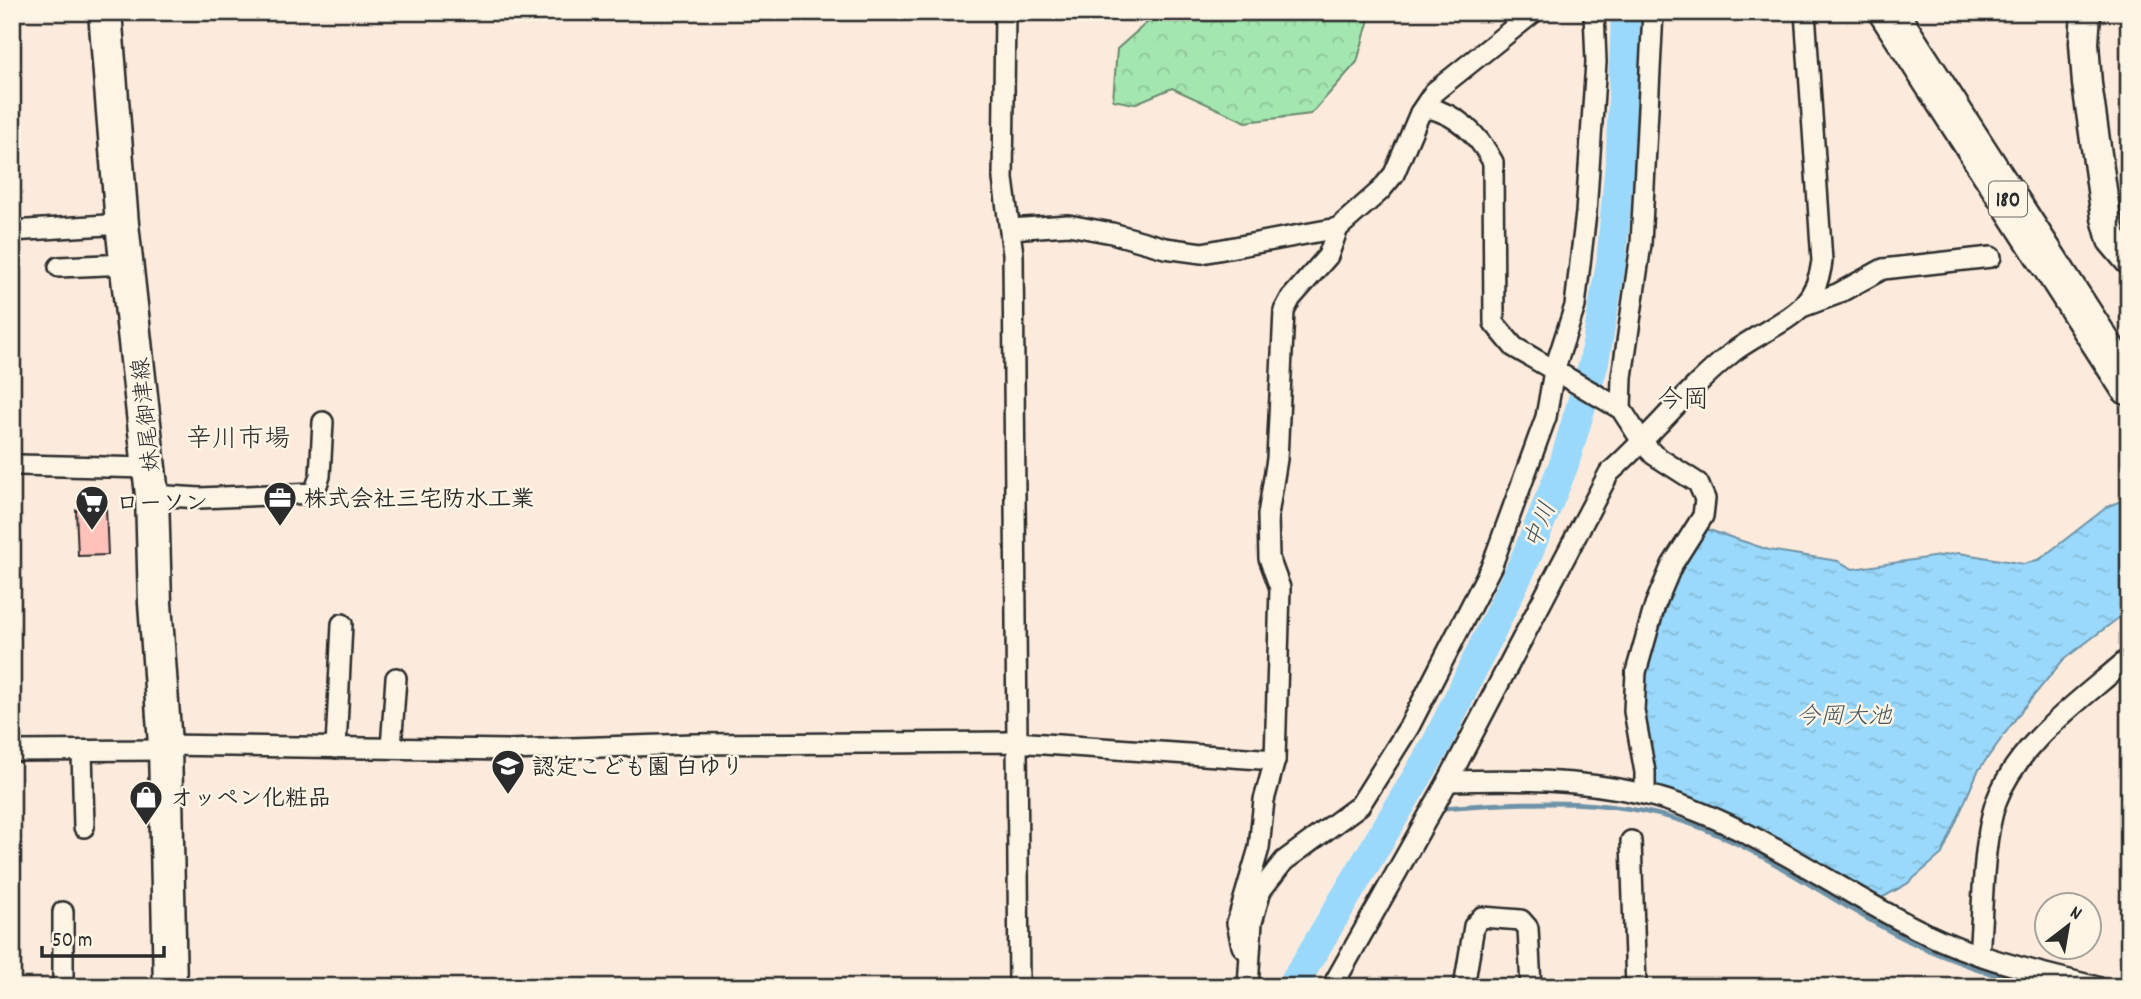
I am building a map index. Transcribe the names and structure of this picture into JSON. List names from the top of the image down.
{
  "streets": {
    "highway": ["180"],
    "main road": ["妹尾御津線"]
  },
  "districts": ["今岡", "辛川市場"],
  "water": ["中川", "今岡大池"],
  "places": {
    "office": ["株式会社三宅防水工業"],
    "supermarket": ["ローソン"],
    "school or university": ["認定こども園 白ゆり"],
    "shop": ["オッペン化粧品"]
  },
  "scale_bar": "50 m",
  "north": "top right"
}
